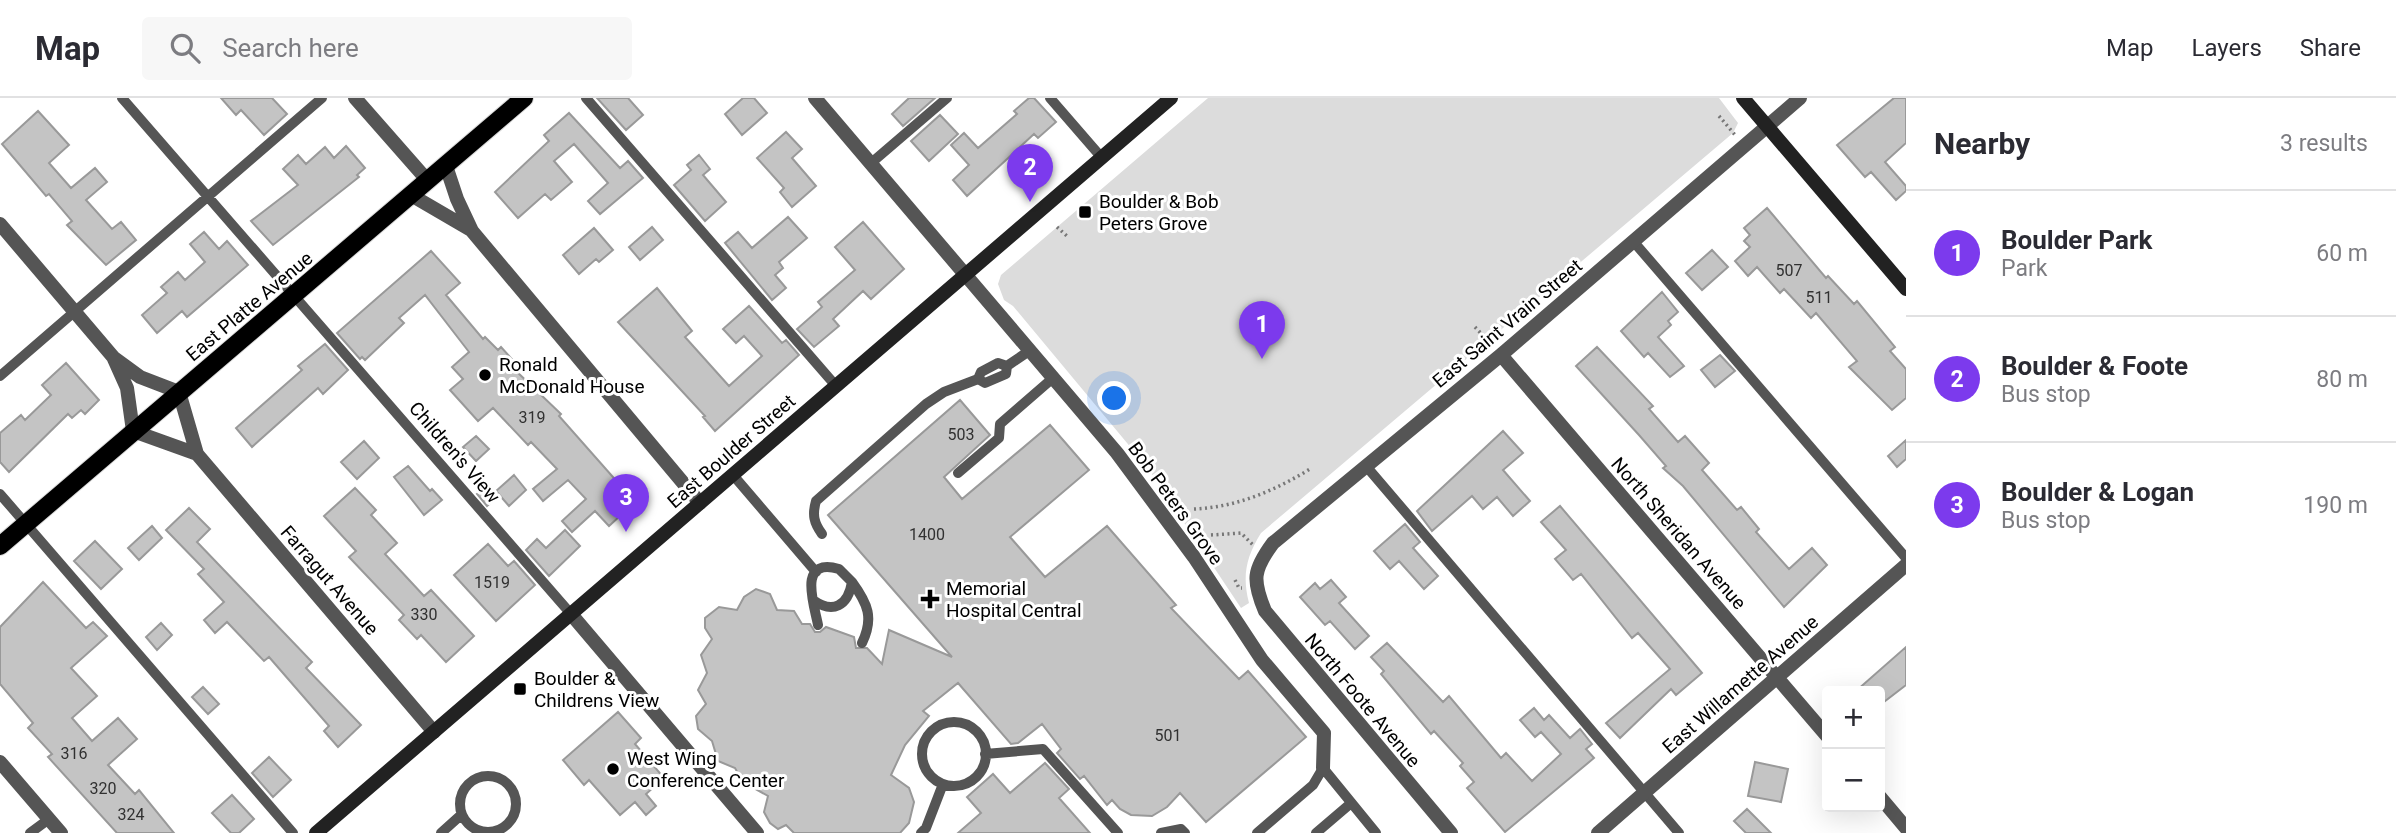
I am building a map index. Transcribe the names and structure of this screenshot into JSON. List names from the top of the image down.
{
  "streets": {
    "main road": ["East Platte Avenue"],
    "street": [
      "East Saint Vrain Street",
      "East Boulder Street",
      "Children's View",
      "Bob Peters Grove",
      "North Sheridan Avenue",
      "Farragut Avenue",
      "East Willamette Avenue",
      "North Foote Avenue"
    ]
  },
  "crossings": [
    ["East Platte Avenue", "Children's View"],
    ["East Platte Avenue", "Farragut Avenue"],
    ["East Saint Vrain Street", "North Sheridan Avenue"],
    ["East Saint Vrain Street", "North Foote Avenue"],
    ["East Boulder Street", "Children's View"],
    ["East Boulder Street", "Bob Peters Grove"],
    ["East Boulder Street", "Farragut Avenue"],
    ["North Sheridan Avenue", "East Willamette Avenue"]
  ],
  "places": {
    "transit": ["Boulder & Bob Peters Grove", "Boulder & Childrens View"],
    "other": ["Ronald McDonald House", "West Wing Conference Center"],
    "health": ["Memorial Hospital Central"]
  },
  "house_numbers": [
    "507",
    "511",
    "319",
    "503",
    "1400",
    "1519",
    "330",
    "501",
    "316",
    "320",
    "324"
  ],
  "page": {
    "header": "Map",
    "search": "Search here",
    "nav": ["Map", "Layers", "Share"],
    "heading": ["Nearby", "3 results"],
    "pins": ["2", "1", "3"],
    "list": [
      {
        "mark": "1",
        "name": "Boulder Park",
        "note": "Park",
        "value": "60 m"
      },
      {
        "mark": "2",
        "name": "Boulder & Foote",
        "note": "Bus stop",
        "value": "80 m"
      },
      {
        "mark": "3",
        "name": "Boulder & Logan",
        "note": "Bus stop",
        "value": "190 m"
      }
    ],
    "map_buttons": ["+", "−"]
  }
}
